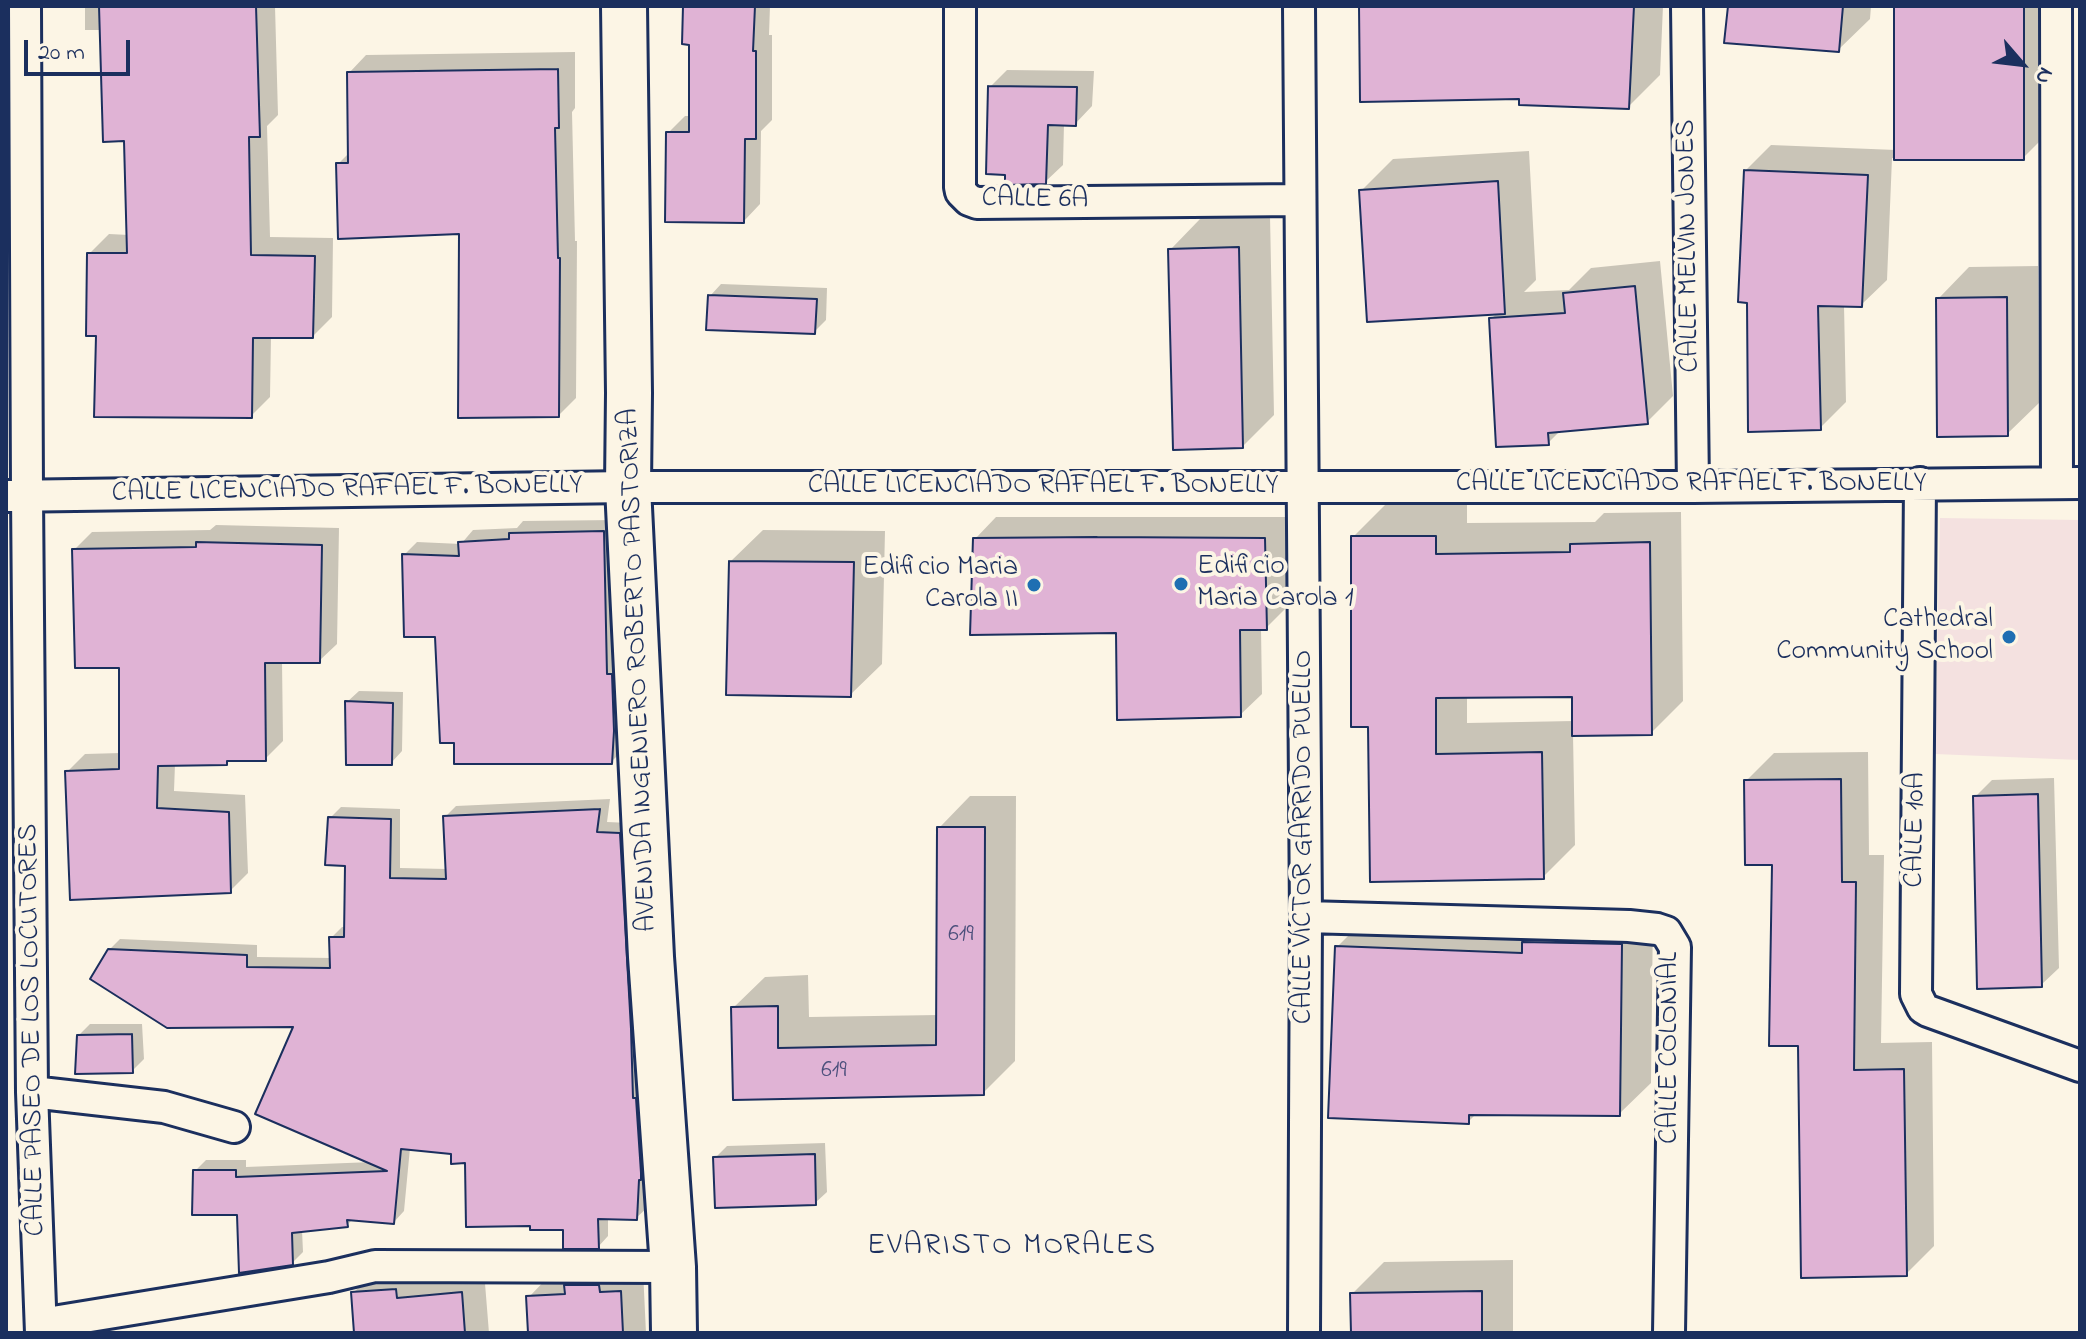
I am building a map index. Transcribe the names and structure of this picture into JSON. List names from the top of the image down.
{
  "streets": {
    "street": [
      "CALLE 6A",
      "CALLE MELVIN JONES",
      "CALLE LICENCIADO RAFAEL F. BONELLY",
      "AVENIDA INGENIERO ROBERTO PASTORIZA",
      "CALLE 10A",
      "CALLE VÍCTOR GARRIDO PUELLO",
      "CALLE PASEO DE LOS LOCUTORES",
      "CALLE COLONIAL"
    ]
  },
  "crossings": [
    ["CALLE 6A", "CALLE VÍCTOR GARRIDO PUELLO"],
    ["CALLE MELVIN JONES", "CALLE LICENCIADO RAFAEL F. BONELLY"],
    ["CALLE LICENCIADO RAFAEL F. BONELLY", "AVENIDA INGENIERO ROBERTO PASTORIZA"],
    ["CALLE LICENCIADO RAFAEL F. BONELLY", "CALLE 10A"],
    ["CALLE LICENCIADO RAFAEL F. BONELLY", "CALLE VÍCTOR GARRIDO PUELLO"],
    ["CALLE LICENCIADO RAFAEL F. BONELLY", "CALLE PASEO DE LOS LOCUTORES"],
    ["CALLE VÍCTOR GARRIDO PUELLO", "CALLE COLONIAL"]
  ],
  "districts": ["EVARISTO MORALES"],
  "places": ["Edificio Maria Carola 1", "Edificio Maria Carola II", "Cathedral Community School"],
  "house_numbers": ["619", "619"],
  "scale_bar": "20 m",
  "north": "bottom right"
}
